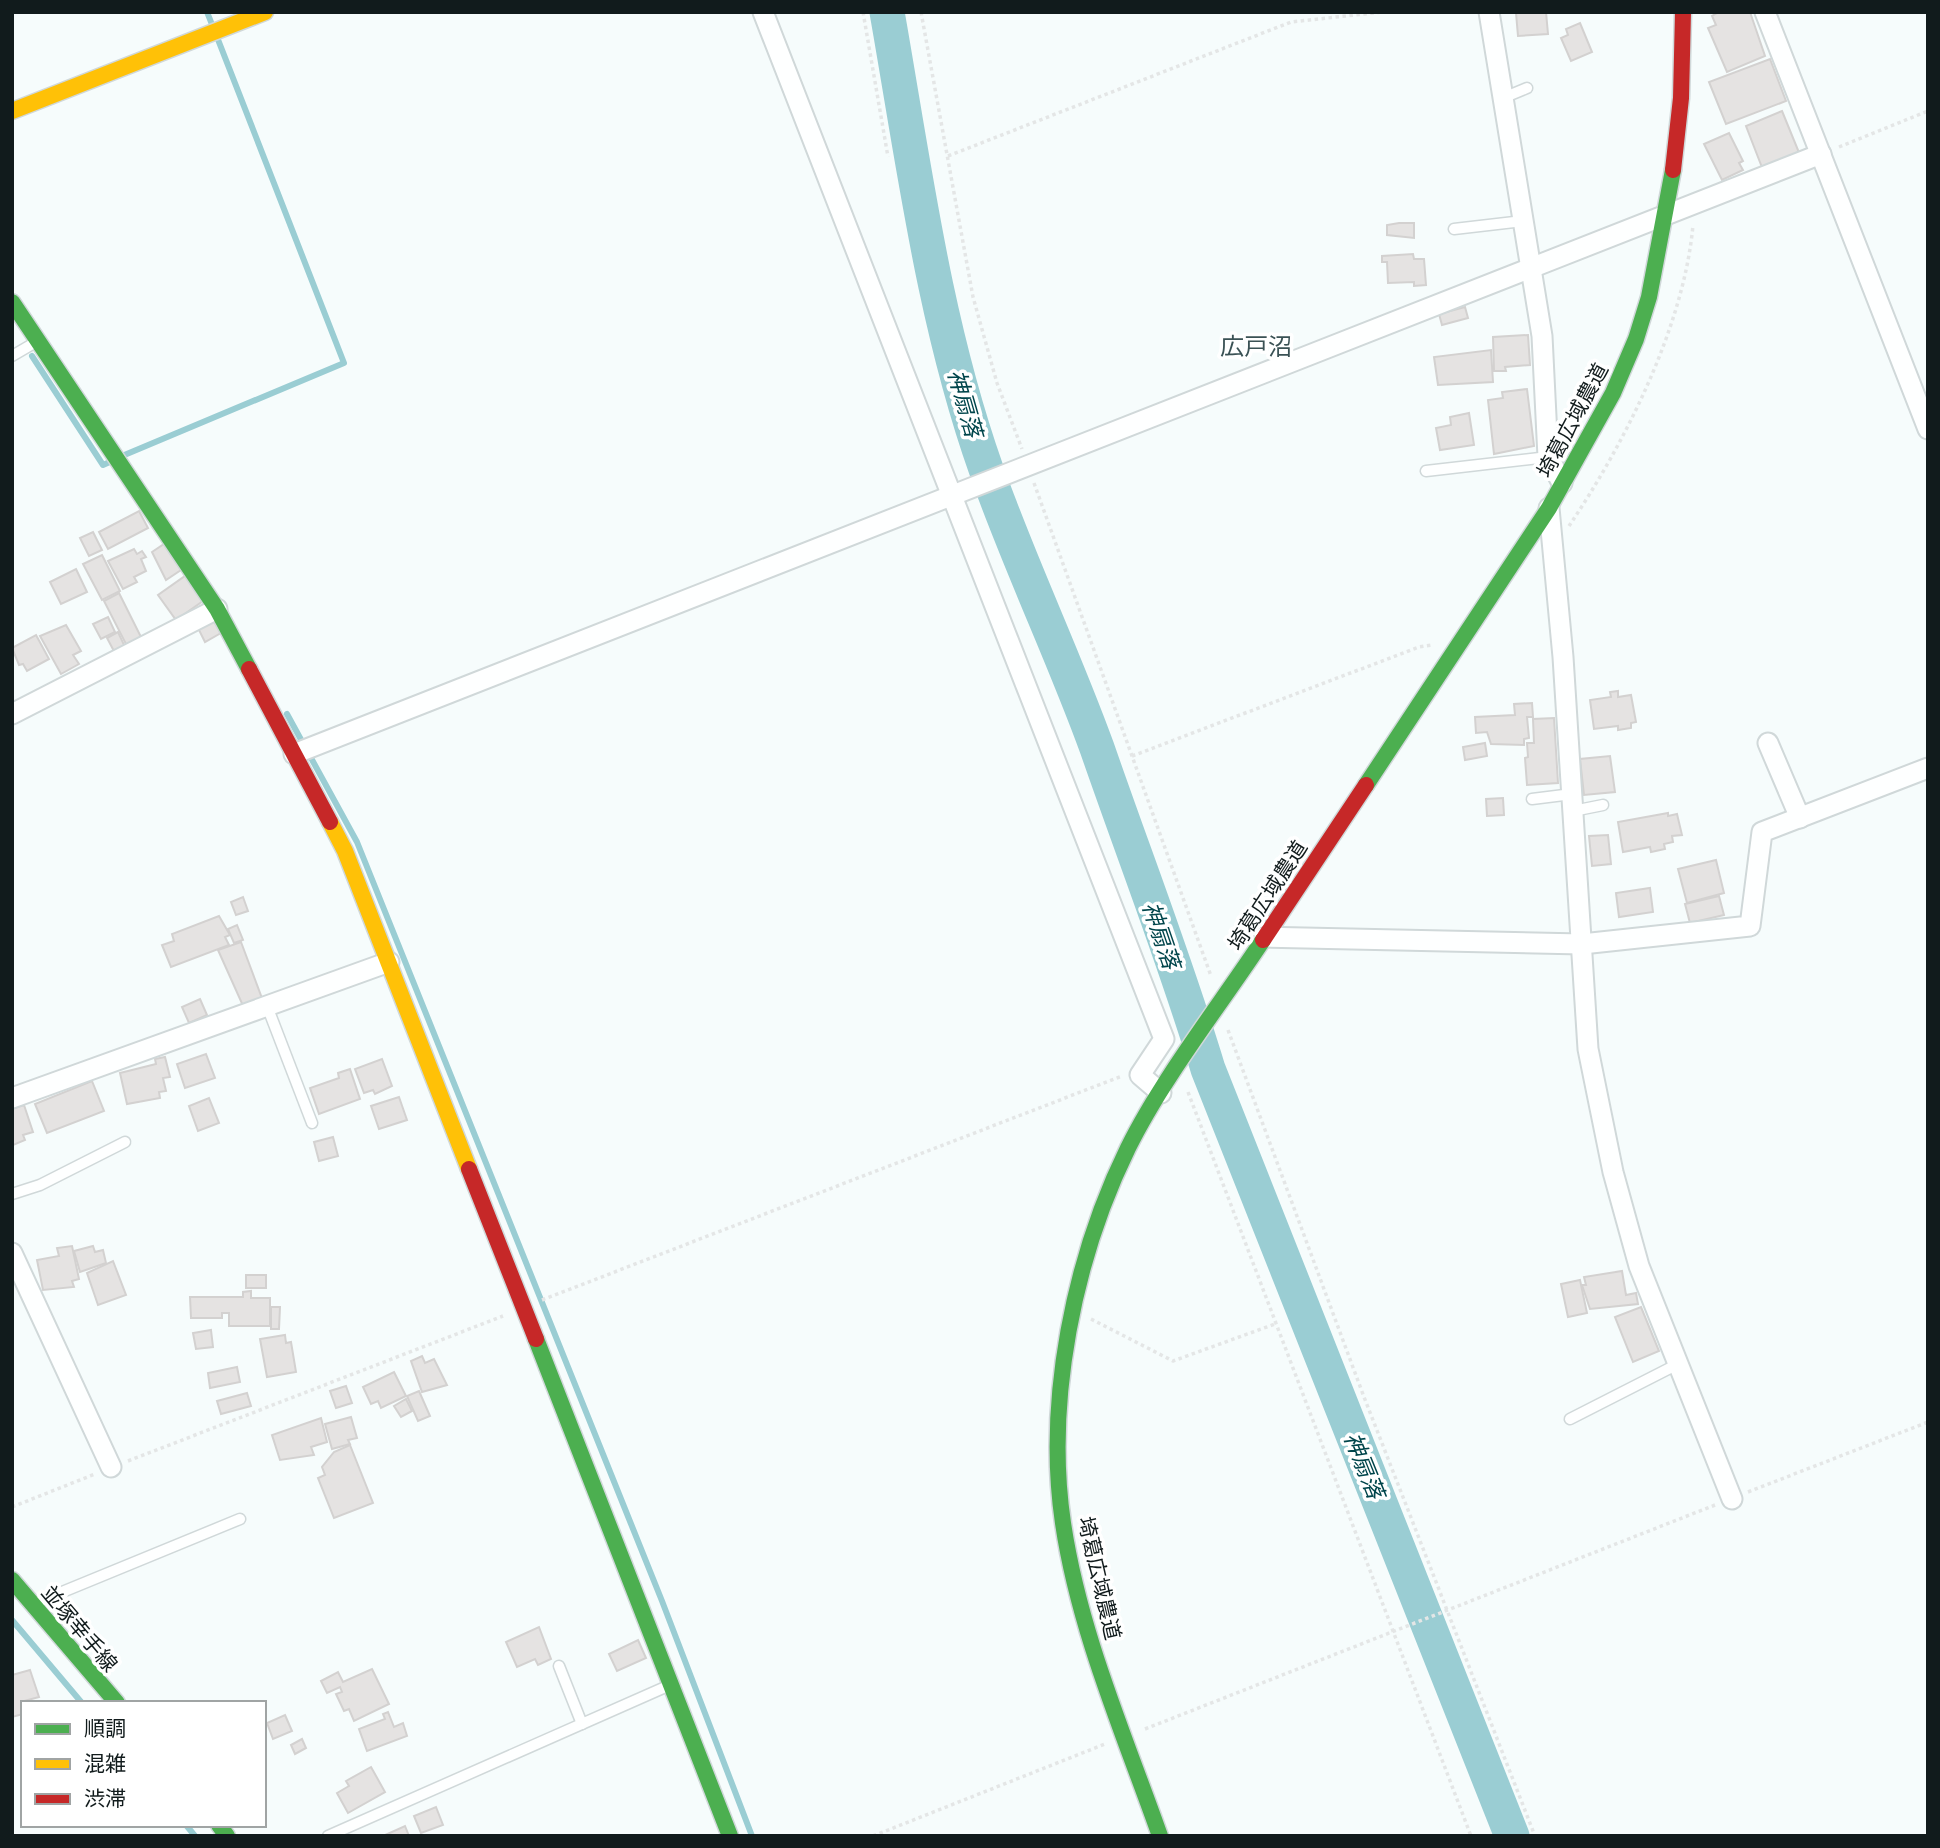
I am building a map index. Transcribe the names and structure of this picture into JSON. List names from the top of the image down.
{
  "streets": {
    "street": ["埼葛広域農道", "並塚幸手線"]
  },
  "districts": ["広戸沼"],
  "water": ["神扇落"],
  "legend": ["順調", "混雑", "渋滞"]
}
